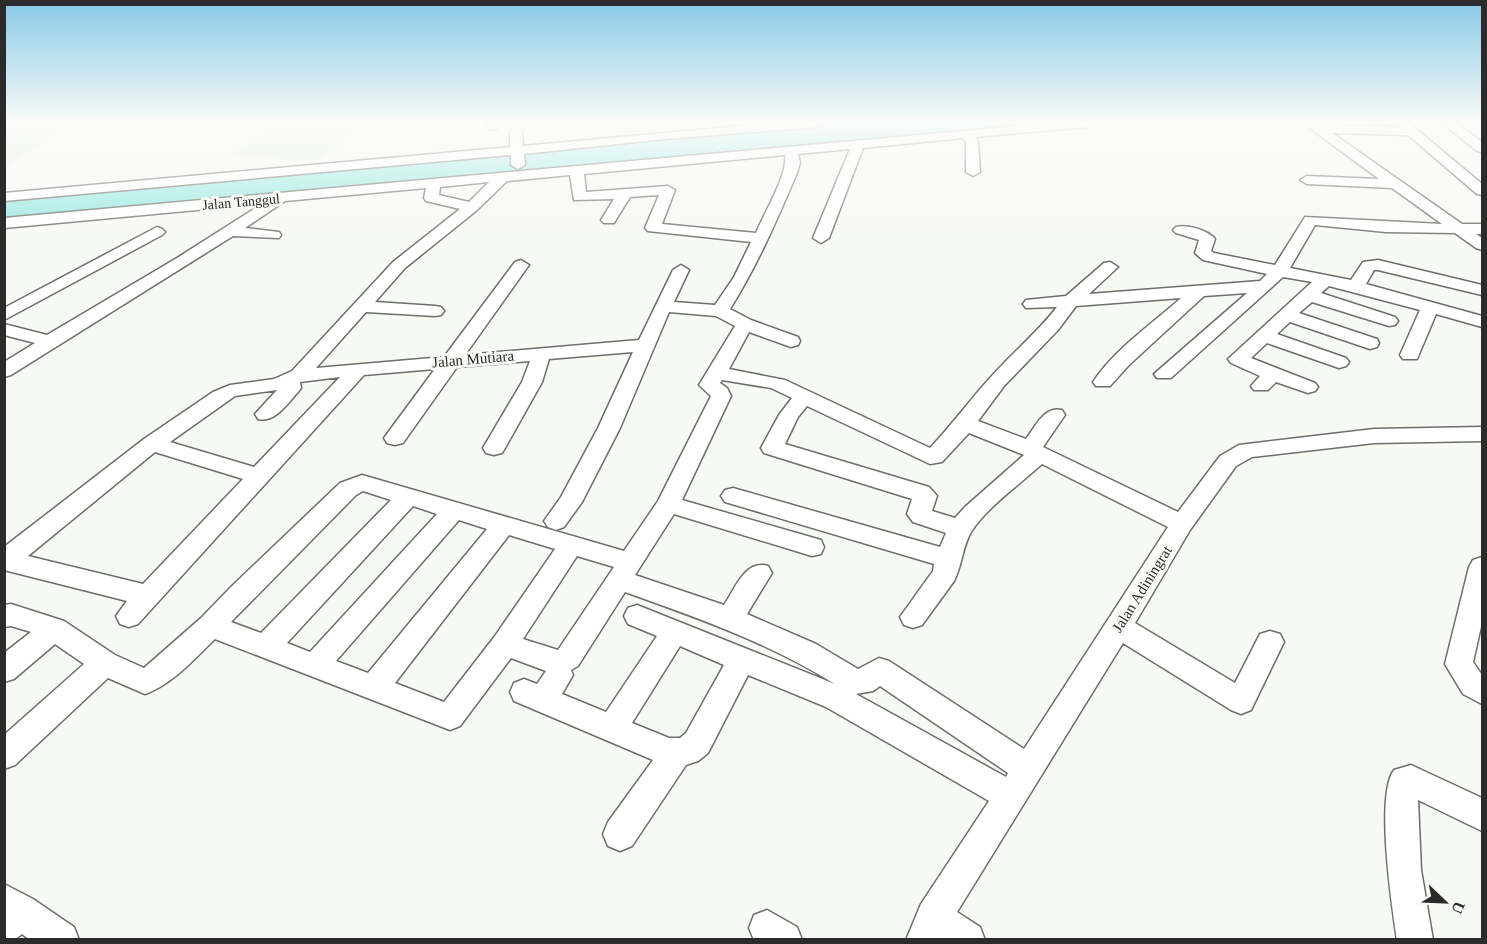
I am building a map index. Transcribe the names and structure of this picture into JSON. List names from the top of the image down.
{
  "streets": {
    "street": ["Jalan Tanggul", "Jalan Mutiara", "Jalan Adiningrat"]
  },
  "north": "bottom right"
}
